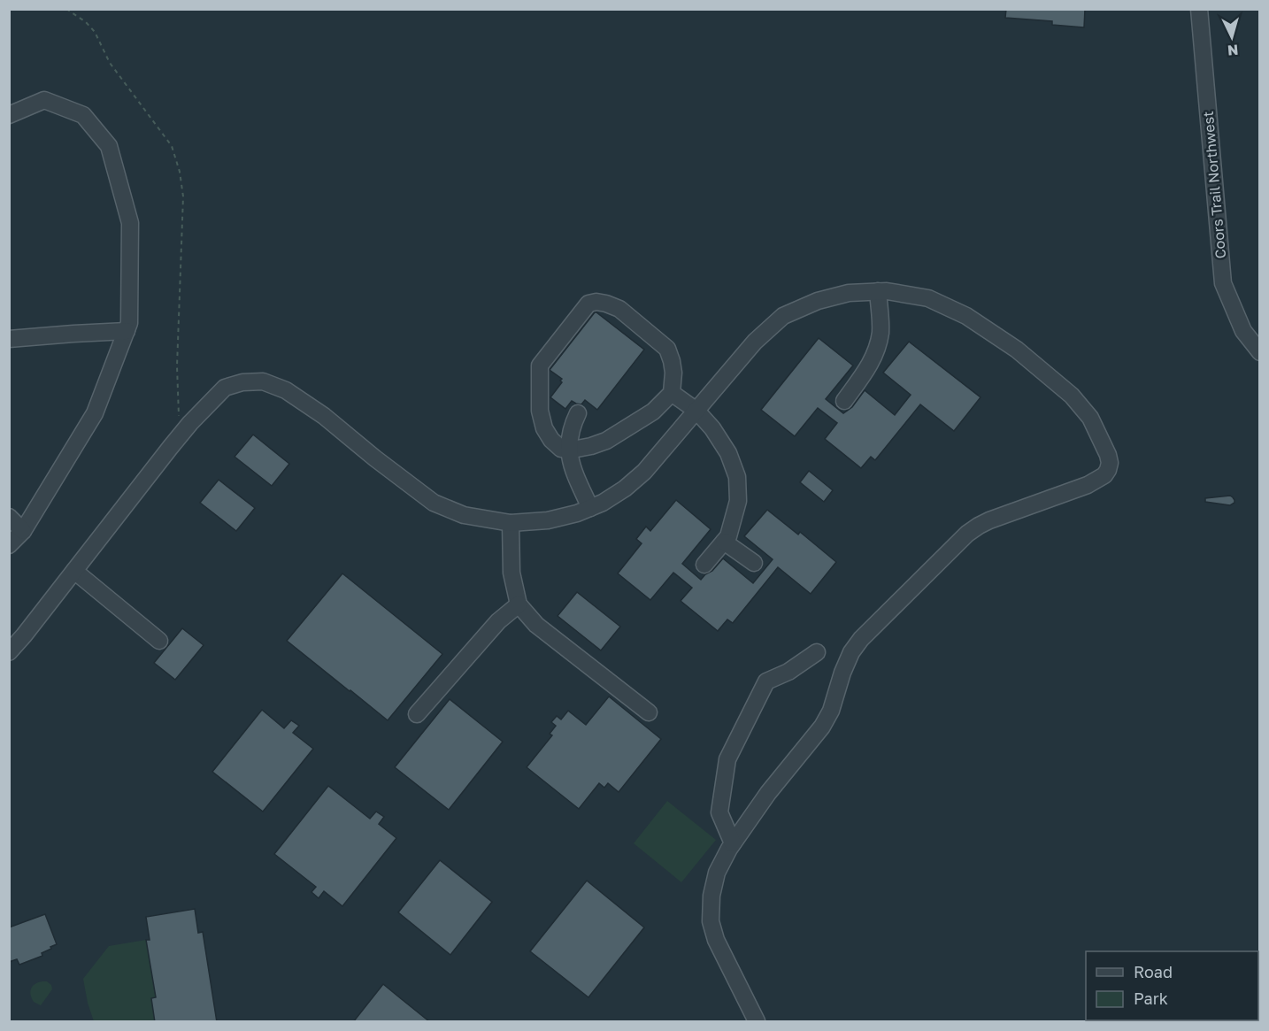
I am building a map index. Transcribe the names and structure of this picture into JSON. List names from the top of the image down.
{
  "streets": {
    "street": ["Coors Trail Northwest"]
  },
  "legend": ["Road", "Park"],
  "north": "bottom"
}
